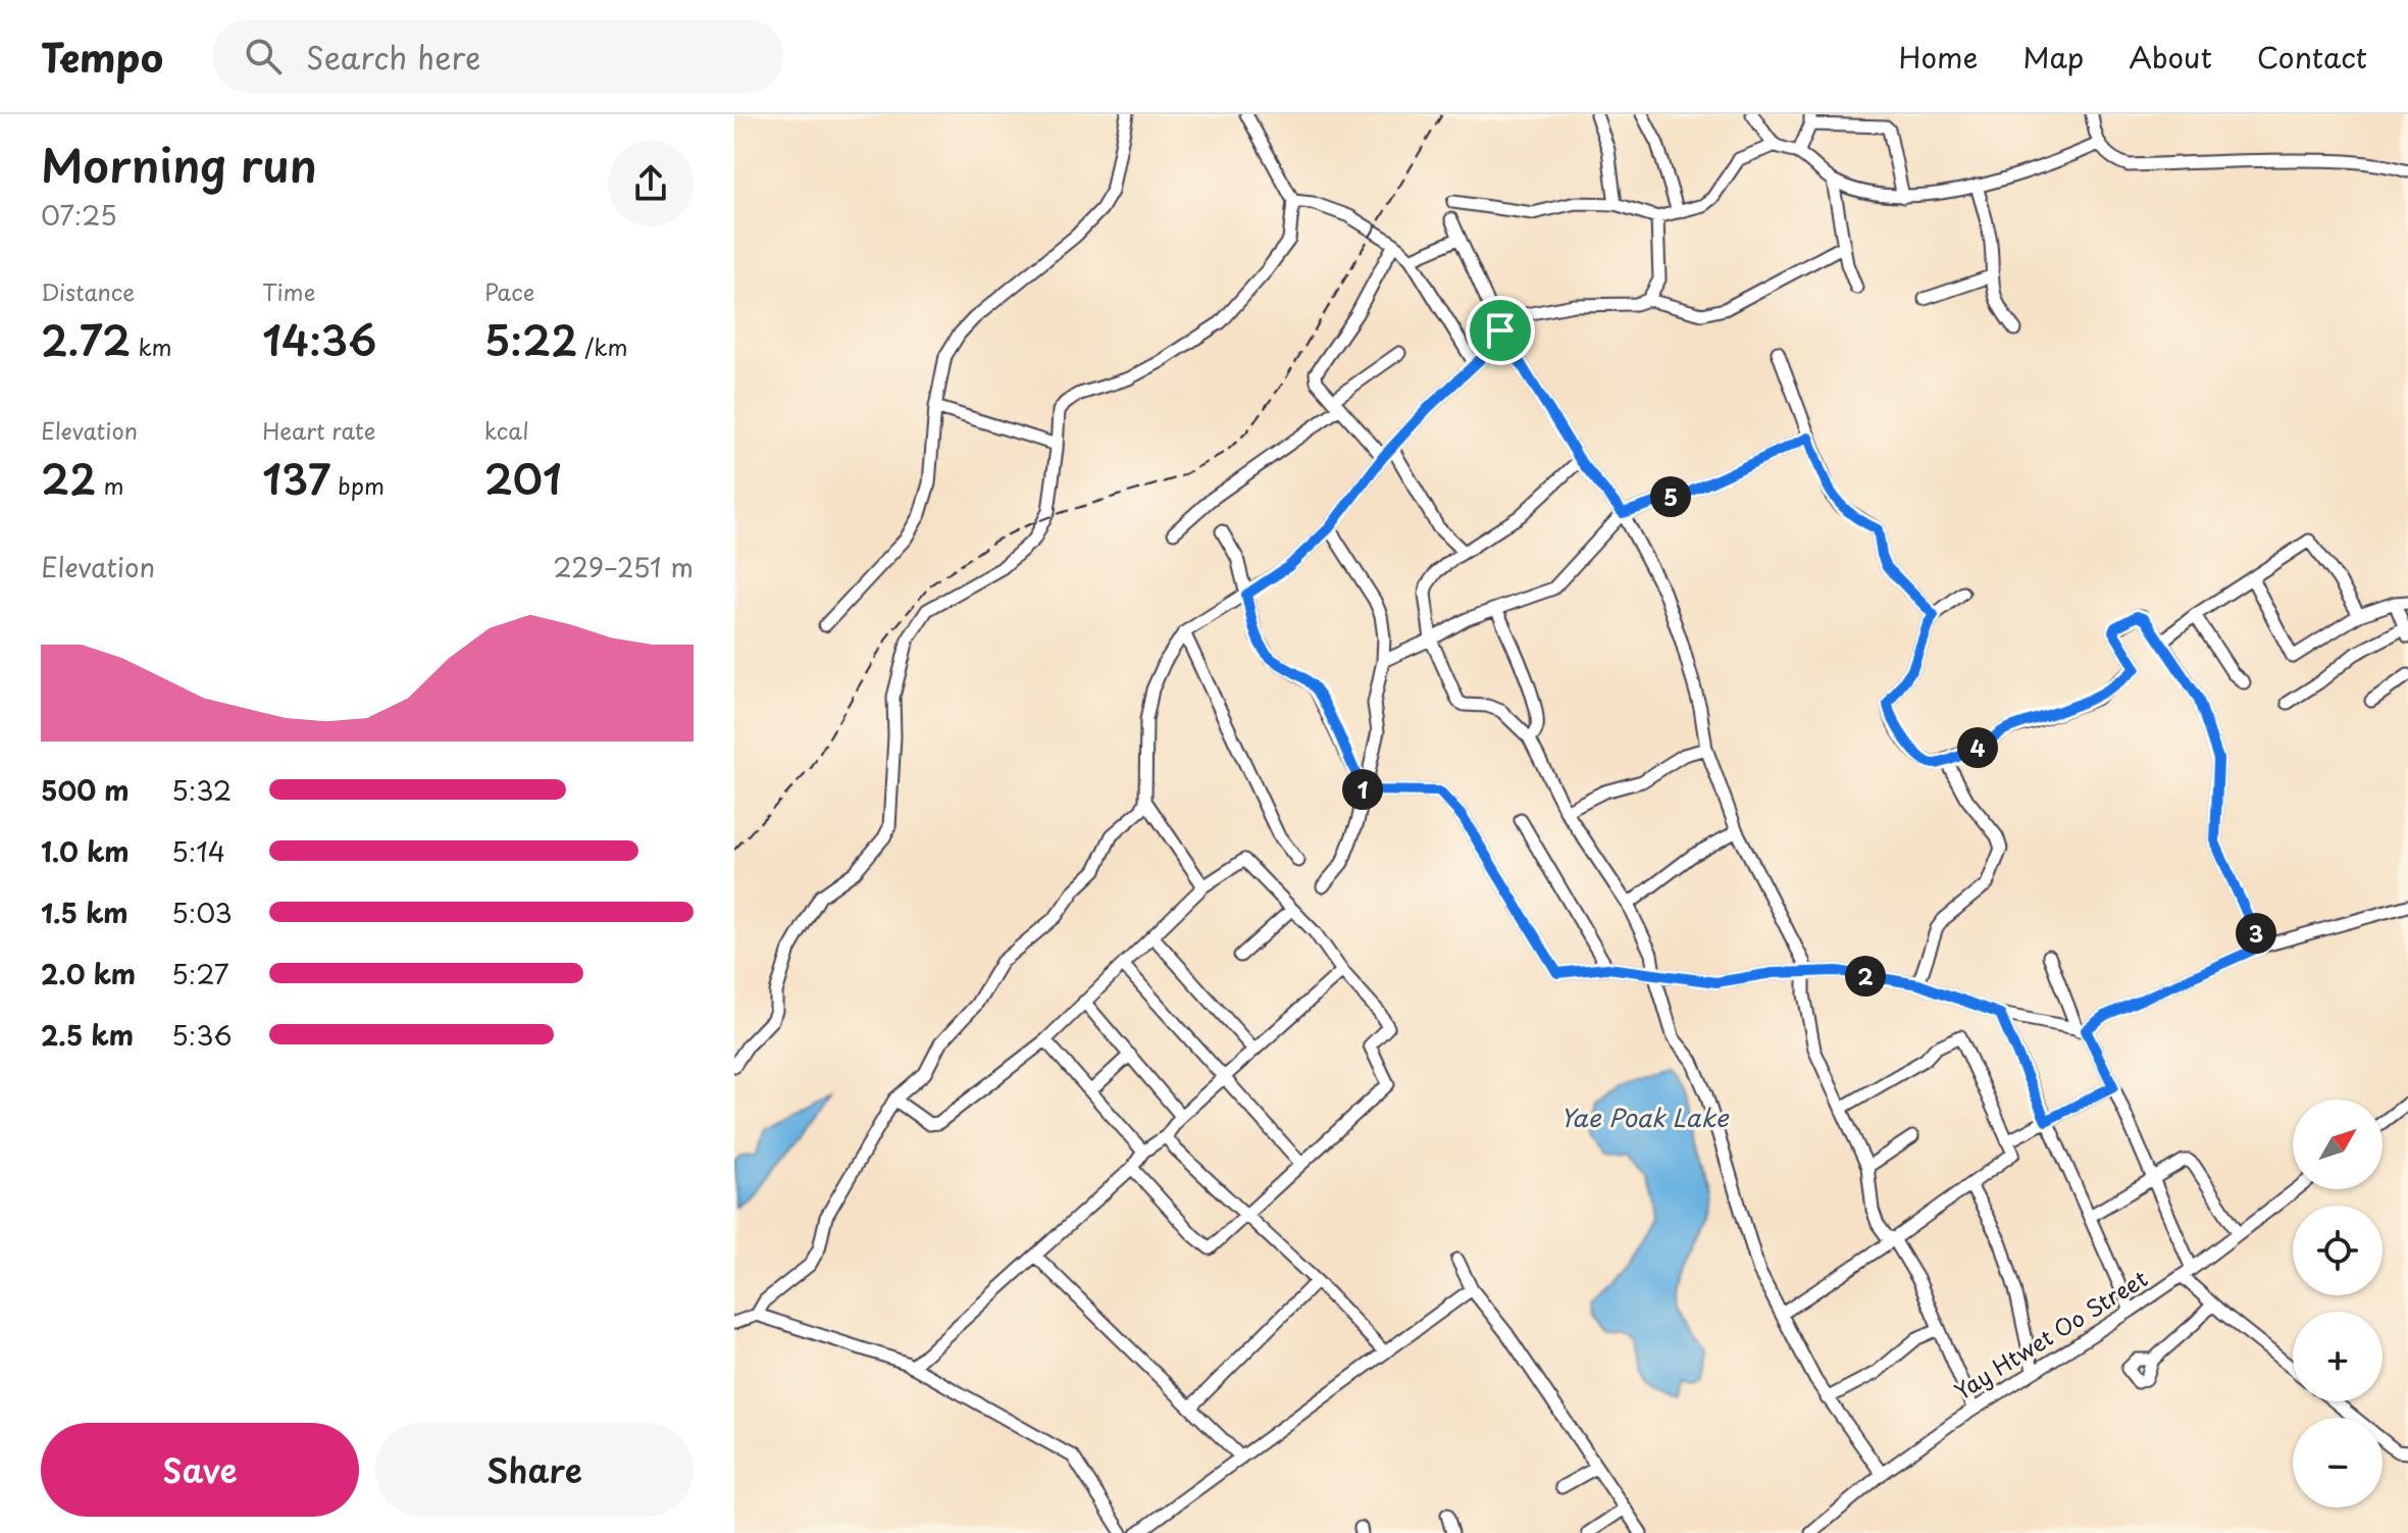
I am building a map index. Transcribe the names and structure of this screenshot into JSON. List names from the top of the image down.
{
  "streets": {
    "street": ["Yay Htwet Oo Street"]
  },
  "water": ["Yae Poak Lake"],
  "north": "top right",
  "page": {
    "header": "Tempo",
    "search": "Search here",
    "nav": [
      "Home",
      "Map",
      "About",
      "Contact"
    ],
    "heading": ["Morning run", "07:25"],
    "stats": [
      ["Distance", "2.72 km"],
      ["Time", "14:36"],
      ["Pace", "5:22 /km"],
      ["Elevation", "22 m"],
      ["Heart rate", "137 bpm"],
      ["kcal", "201"]
    ],
    "pins": [
      "5",
      "4",
      "1",
      "3",
      "2"
    ],
    "chart": ["Elevation", "229–251 m"],
    "list": [
      {
        "name": "500 m",
        "note": "5:32"
      },
      {
        "name": "1.0 km",
        "note": "5:14"
      },
      {
        "name": "1.5 km",
        "note": "5:03"
      },
      {
        "name": "2.0 km",
        "note": "5:27"
      },
      {
        "name": "2.5 km",
        "note": "5:36"
      }
    ],
    "map_buttons": ["+", "−"],
    "buttons": ["Save", "Share"]
  }
}
